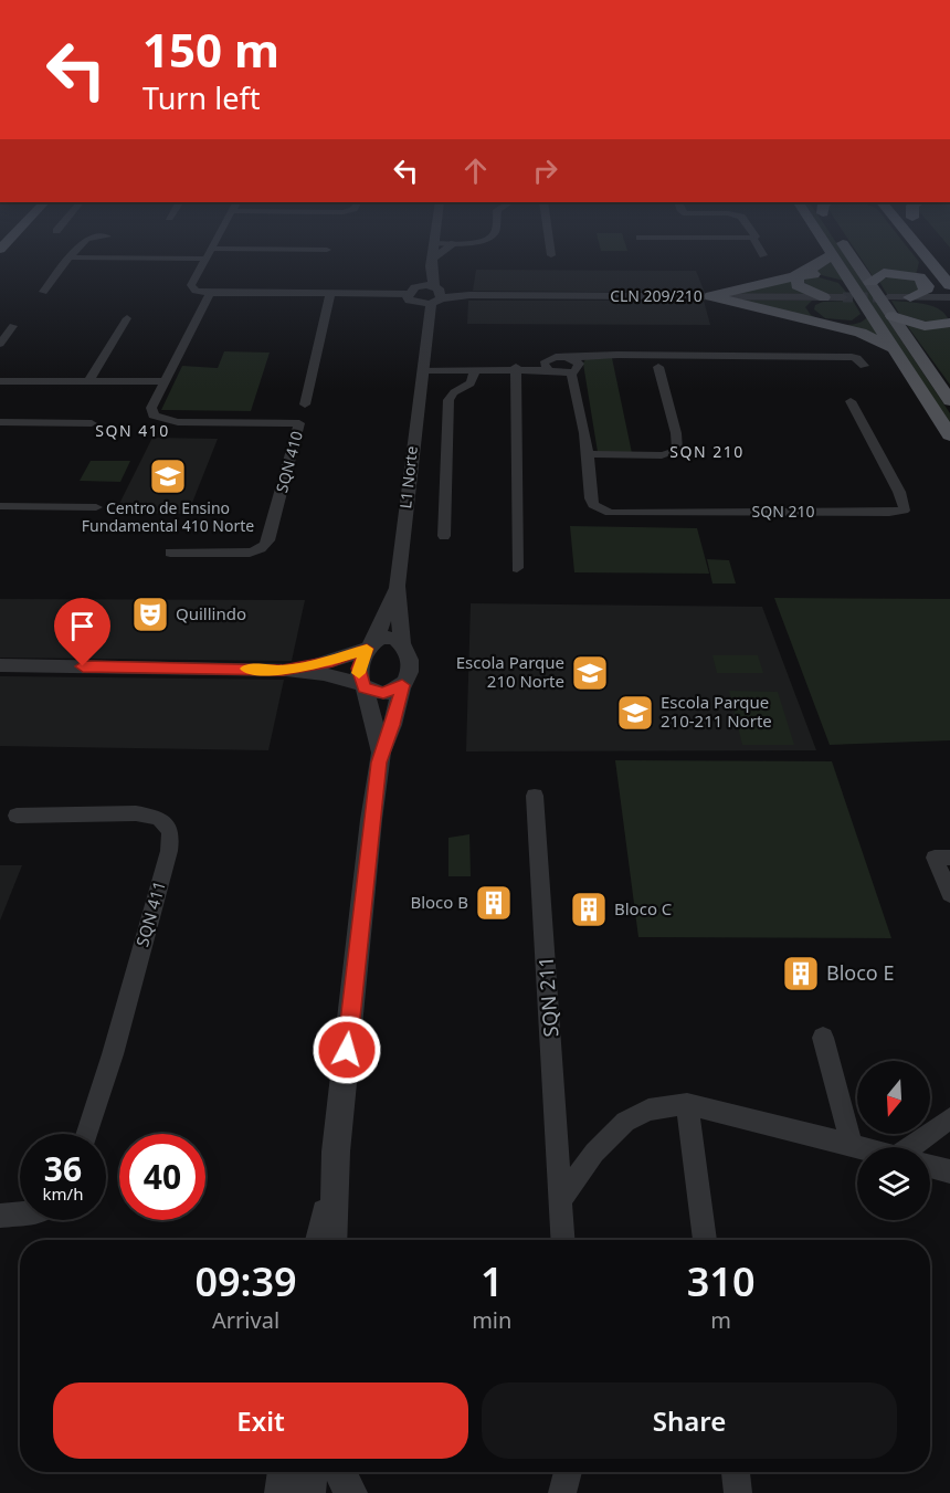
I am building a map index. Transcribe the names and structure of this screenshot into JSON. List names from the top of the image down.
{
  "streets": {
    "street": [
      "CLN 209/210",
      "SQN 410",
      "L1 Norte",
      "SQN 210",
      "SQN 411",
      "SQN 211"
    ]
  },
  "crossings": [
    ["CLN 209/210", "L1 Norte"]
  ],
  "districts": ["SQN 410", "SQN 210"],
  "places": {
    "school or university": ["Centro de Ensino Fundamental 410 Norte", "Escola Parque 210 Norte", "Escola Parque 210-211 Norte"],
    "theatre": ["Quillindo"],
    "building": ["Bloco B", "Bloco C", "Bloco E"]
  },
  "north": "bottom",
  "page": {
    "turn": ["150 m", "Turn left"],
    "speed": "36 km/h",
    "limit": "40",
    "eta": [
      "09:39",
      "Arrival",
      "1",
      "min",
      "310",
      "m"
    ],
    "buttons": ["Exit", "Share"]
  }
}
